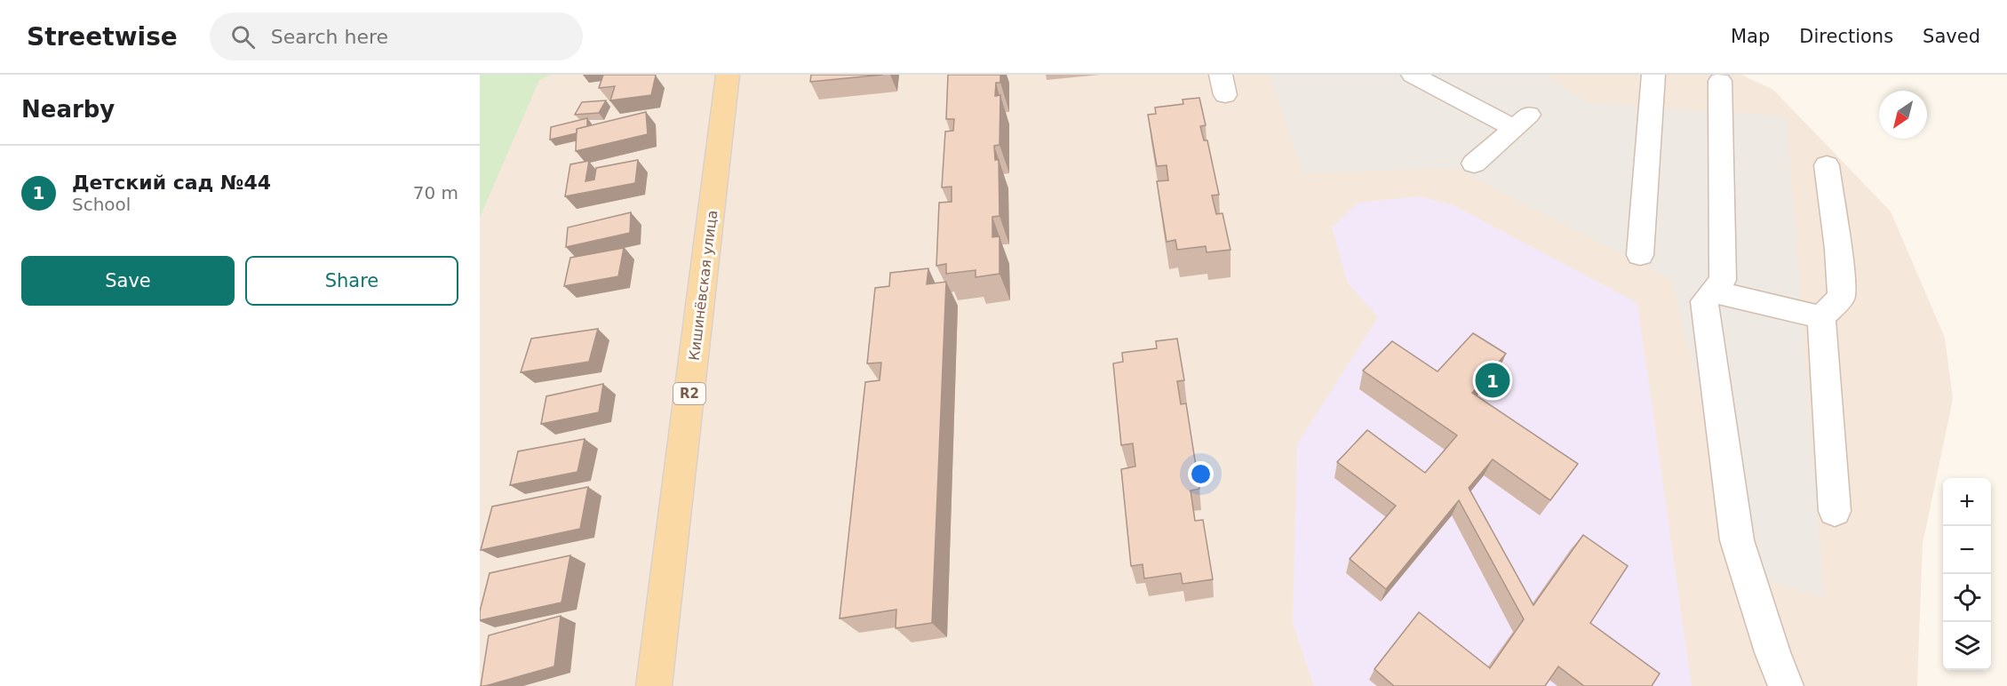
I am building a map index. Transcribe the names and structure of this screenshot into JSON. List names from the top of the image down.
{
  "streets": {
    "main road": ["Кишинёвская улица", "R2"]
  },
  "crossings": [
    ["Кишинёвская улица", "R2"]
  ],
  "north": "bottom left",
  "page": {
    "header": "Streetwise",
    "search": "Search here",
    "nav": ["Map", "Directions", "Saved"],
    "heading": "Nearby",
    "list": [
      {
        "mark": "1",
        "name": "Детский сад №44",
        "note": "School",
        "value": "70 m"
      }
    ],
    "buttons": ["Save", "Share"],
    "pins": "1",
    "map_buttons": ["+", "−"]
  }
}
